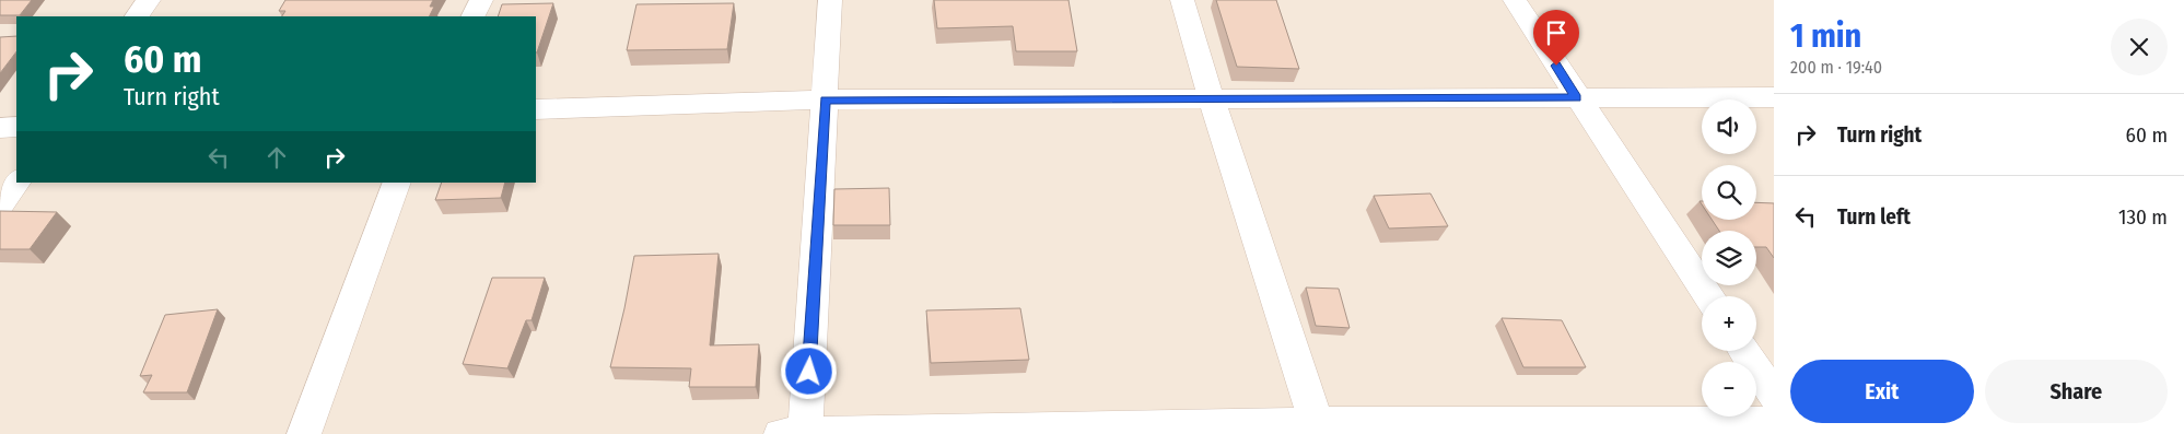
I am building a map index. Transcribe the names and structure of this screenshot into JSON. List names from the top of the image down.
{
  "page": {
    "heading": ["1 min", "200 m · 19:40"],
    "turn": ["60 m", "Turn right"],
    "list": [
      {
        "name": "Turn right",
        "value": "60 m"
      },
      {
        "name": "Turn left",
        "value": "130 m"
      }
    ],
    "map_buttons": ["+", "−"],
    "buttons": ["Exit", "Share"]
  }
}
